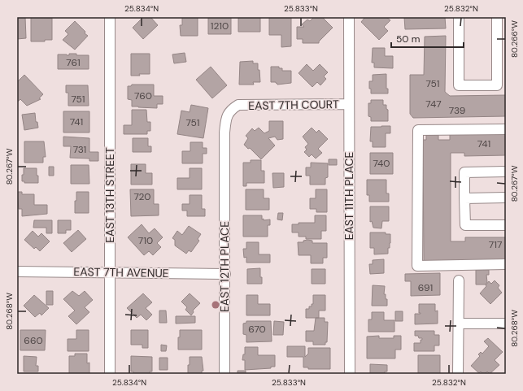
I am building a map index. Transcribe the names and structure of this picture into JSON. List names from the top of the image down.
{
  "streets": {
    "street": [
      "EAST 7TH COURT",
      "EAST 13TH STREET",
      "EAST 11TH PLACE",
      "EAST 12TH PLACE",
      "EAST 7TH AVENUE"
    ]
  },
  "crossings": [
    ["EAST 7TH COURT", "EAST 11TH PLACE"],
    ["EAST 7TH COURT", "EAST 12TH PLACE"],
    ["EAST 13TH STREET", "EAST 7TH AVENUE"],
    ["EAST 12TH PLACE", "EAST 7TH AVENUE"]
  ],
  "house_numbers": [
    "1210",
    "761",
    "751",
    "760",
    "751",
    "747",
    "739",
    "741",
    "751",
    "741",
    "731",
    "740",
    "720",
    "710",
    "717",
    "691",
    "670",
    "660"
  ],
  "scale_bar": "50 m",
  "coordinates": [
    "25.834°N",
    "25.833°N",
    "25.832°N",
    "80.266°W",
    "80.267°W",
    "80.268°W"
  ]
}
